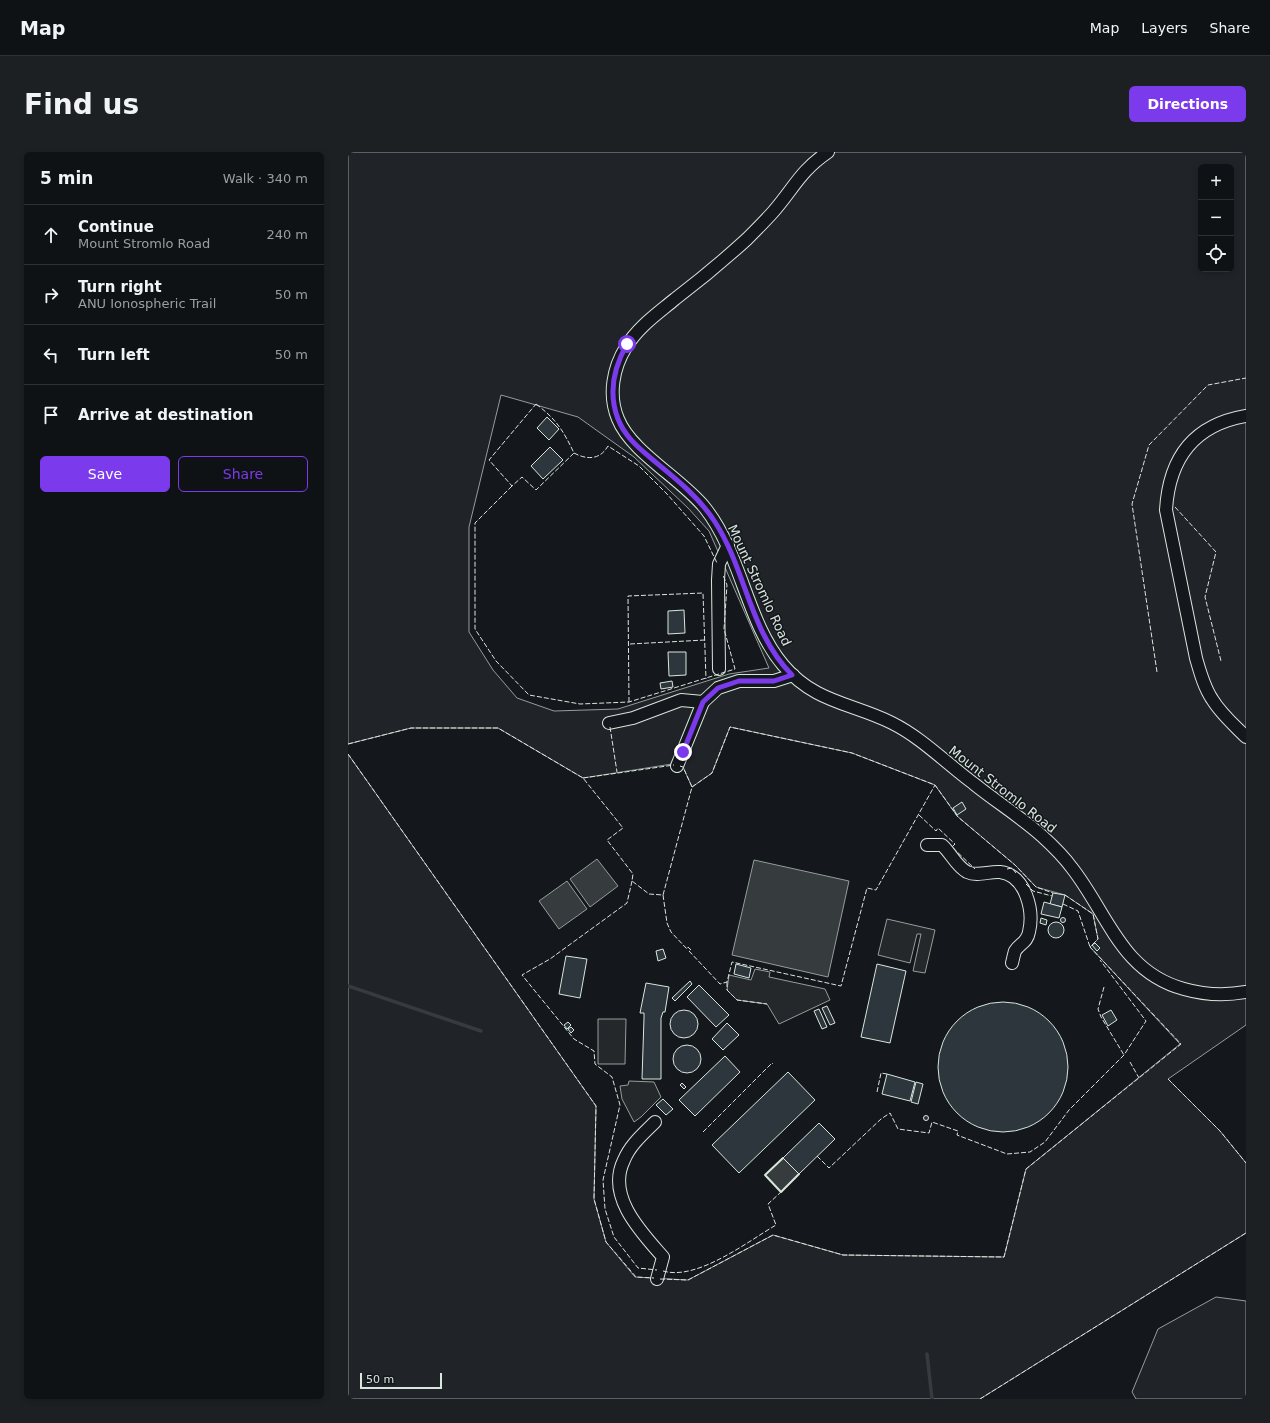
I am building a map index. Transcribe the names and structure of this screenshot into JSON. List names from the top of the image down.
{
  "streets": {
    "street": ["Mount Stromlo Road"]
  },
  "scale_bar": "50 m",
  "page": {
    "header": "Map",
    "nav": ["Map", "Layers", "Share"],
    "buttons": [
      "Directions",
      ["Save", "Share"]
    ],
    "title": "Find us",
    "heading": ["5 min", "Walk · 340 m"],
    "map_buttons": ["+", "−"],
    "list": [
      ["Continue", "Mount Stromlo Road", "240 m"],
      ["Turn right", "ANU Ionospheric Trail", "50 m"],
      ["Turn left", "50 m"],
      "Arrive at destination"
    ],
    "scale": "50 m"
  }
}
